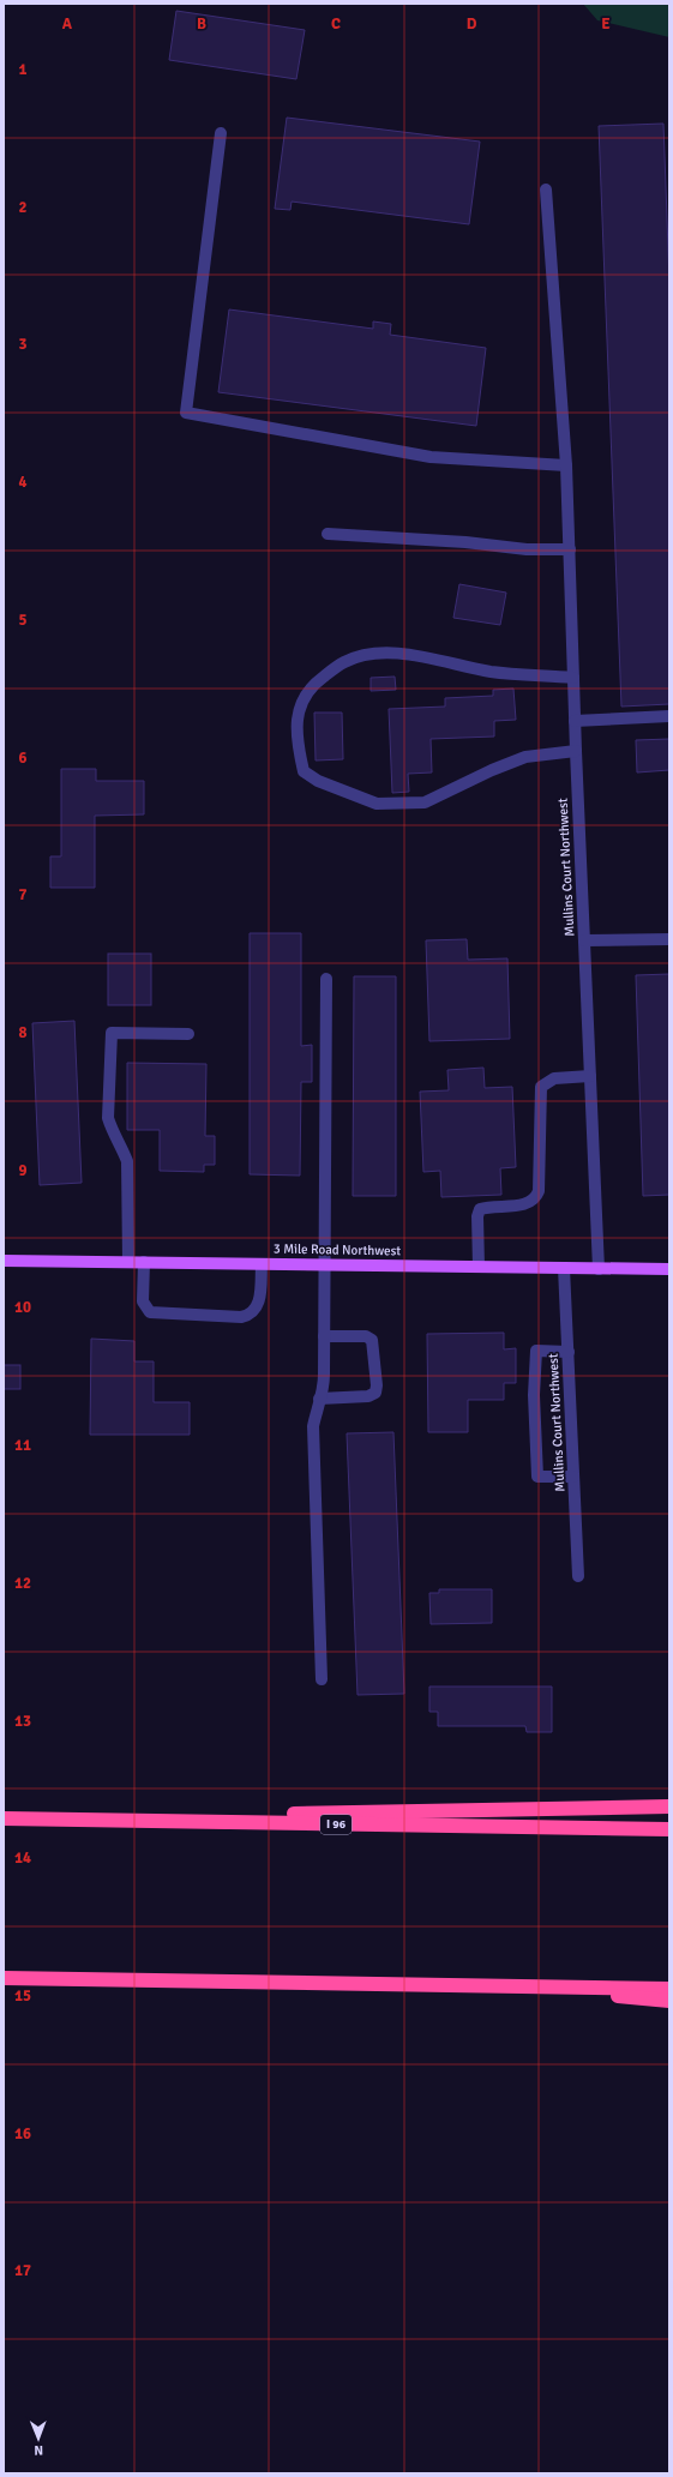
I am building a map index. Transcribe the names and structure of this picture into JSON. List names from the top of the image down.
{
  "streets": {
    "highway": ["I 96"],
    "main road": ["3 Mile Road Northwest"],
    "street": ["Mullins Court Northwest"]
  },
  "crossings": [
    ["Mullins Court Northwest", "3 Mile Road Northwest"]
  ],
  "north": "bottom",
  "grid": {
    "columns": [
      "A",
      "B",
      "C",
      "D",
      "E"
    ],
    "rows": [
      "1",
      "2",
      "3",
      "4",
      "5",
      "6",
      "7",
      "8",
      "9",
      "10",
      "11",
      "12",
      "13",
      "14",
      "15",
      "16",
      "17"
    ]
  }
}
